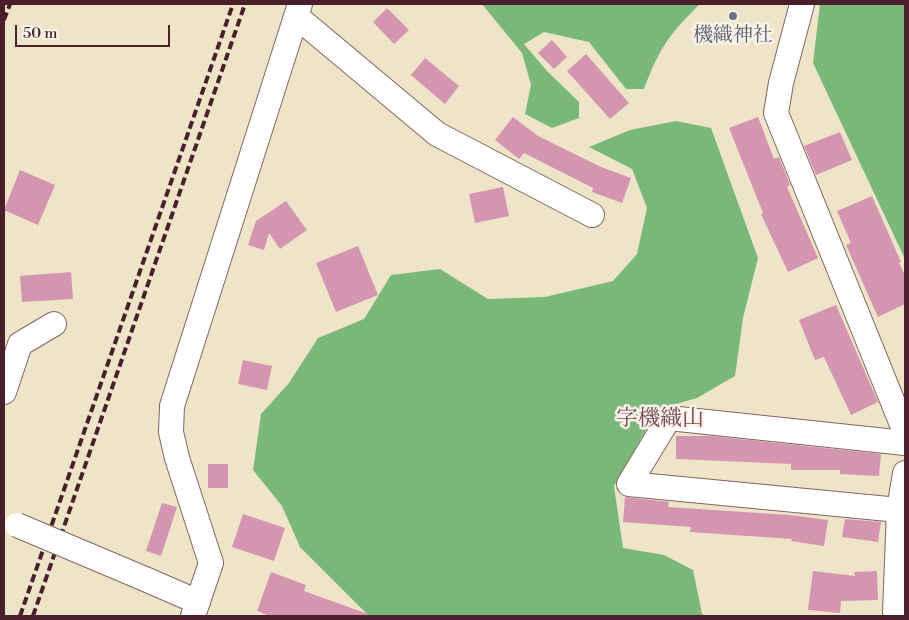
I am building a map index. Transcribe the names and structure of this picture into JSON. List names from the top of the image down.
{
  "districts": ["字機織山"],
  "places": ["機織神社"],
  "scale_bar": "50 m"
}
